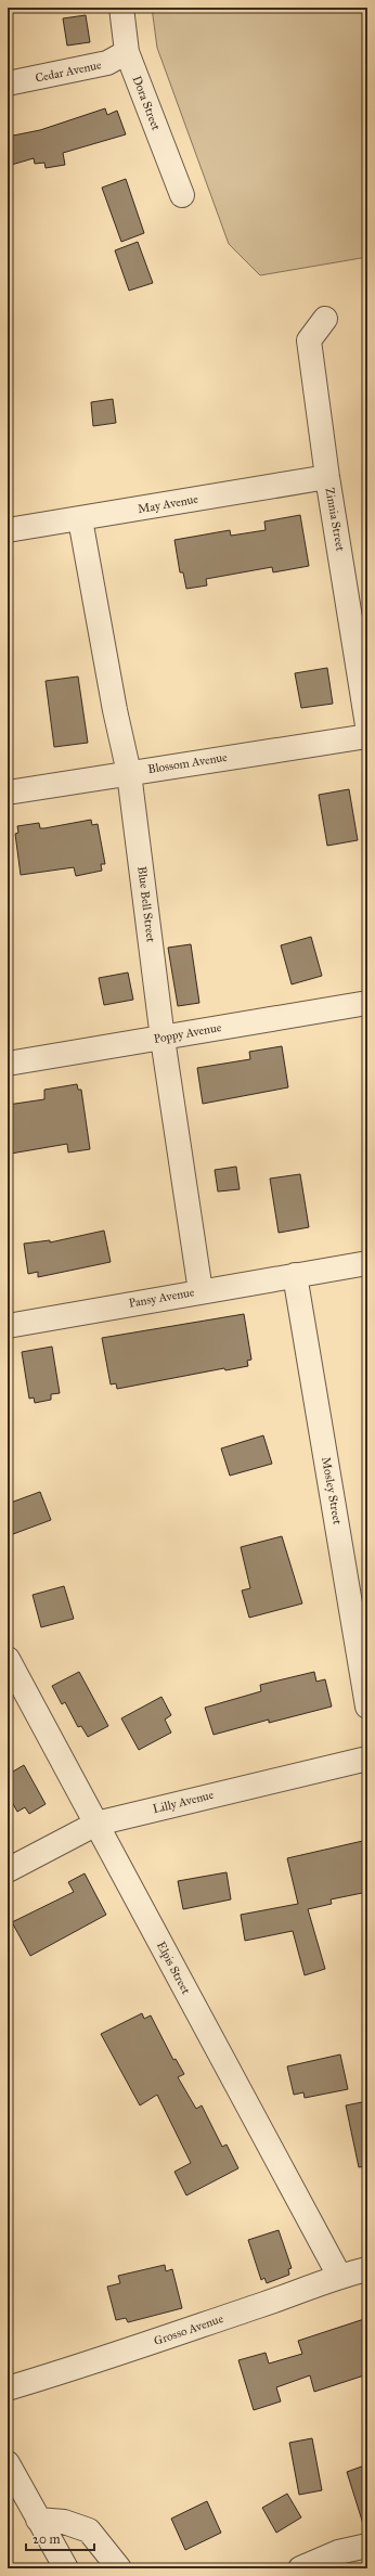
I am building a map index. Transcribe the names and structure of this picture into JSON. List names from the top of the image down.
{
  "streets": {
    "street": [
      "Cedar Avenue",
      "Dora Street",
      "May Avenue",
      "Zinnia Street",
      "Blossom Avenue",
      "Blue Bell Street",
      "Poppy Avenue",
      "Pansy Avenue",
      "Mosley Street",
      "Lilly Avenue",
      "Elpis Street",
      "Grosso Avenue"
    ]
  },
  "crossings": [
    ["Cedar Avenue", "Dora Street"],
    ["May Avenue", "Zinnia Street"],
    ["May Avenue", "Blue Bell Street"],
    ["Blossom Avenue", "Blue Bell Street"],
    ["Blue Bell Street", "Poppy Avenue"],
    ["Blue Bell Street", "Pansy Avenue"],
    ["Pansy Avenue", "Mosley Street"],
    ["Lilly Avenue", "Elpis Street"],
    ["Elpis Street", "Grosso Avenue"]
  ],
  "scale_bar": "20 m"
}
